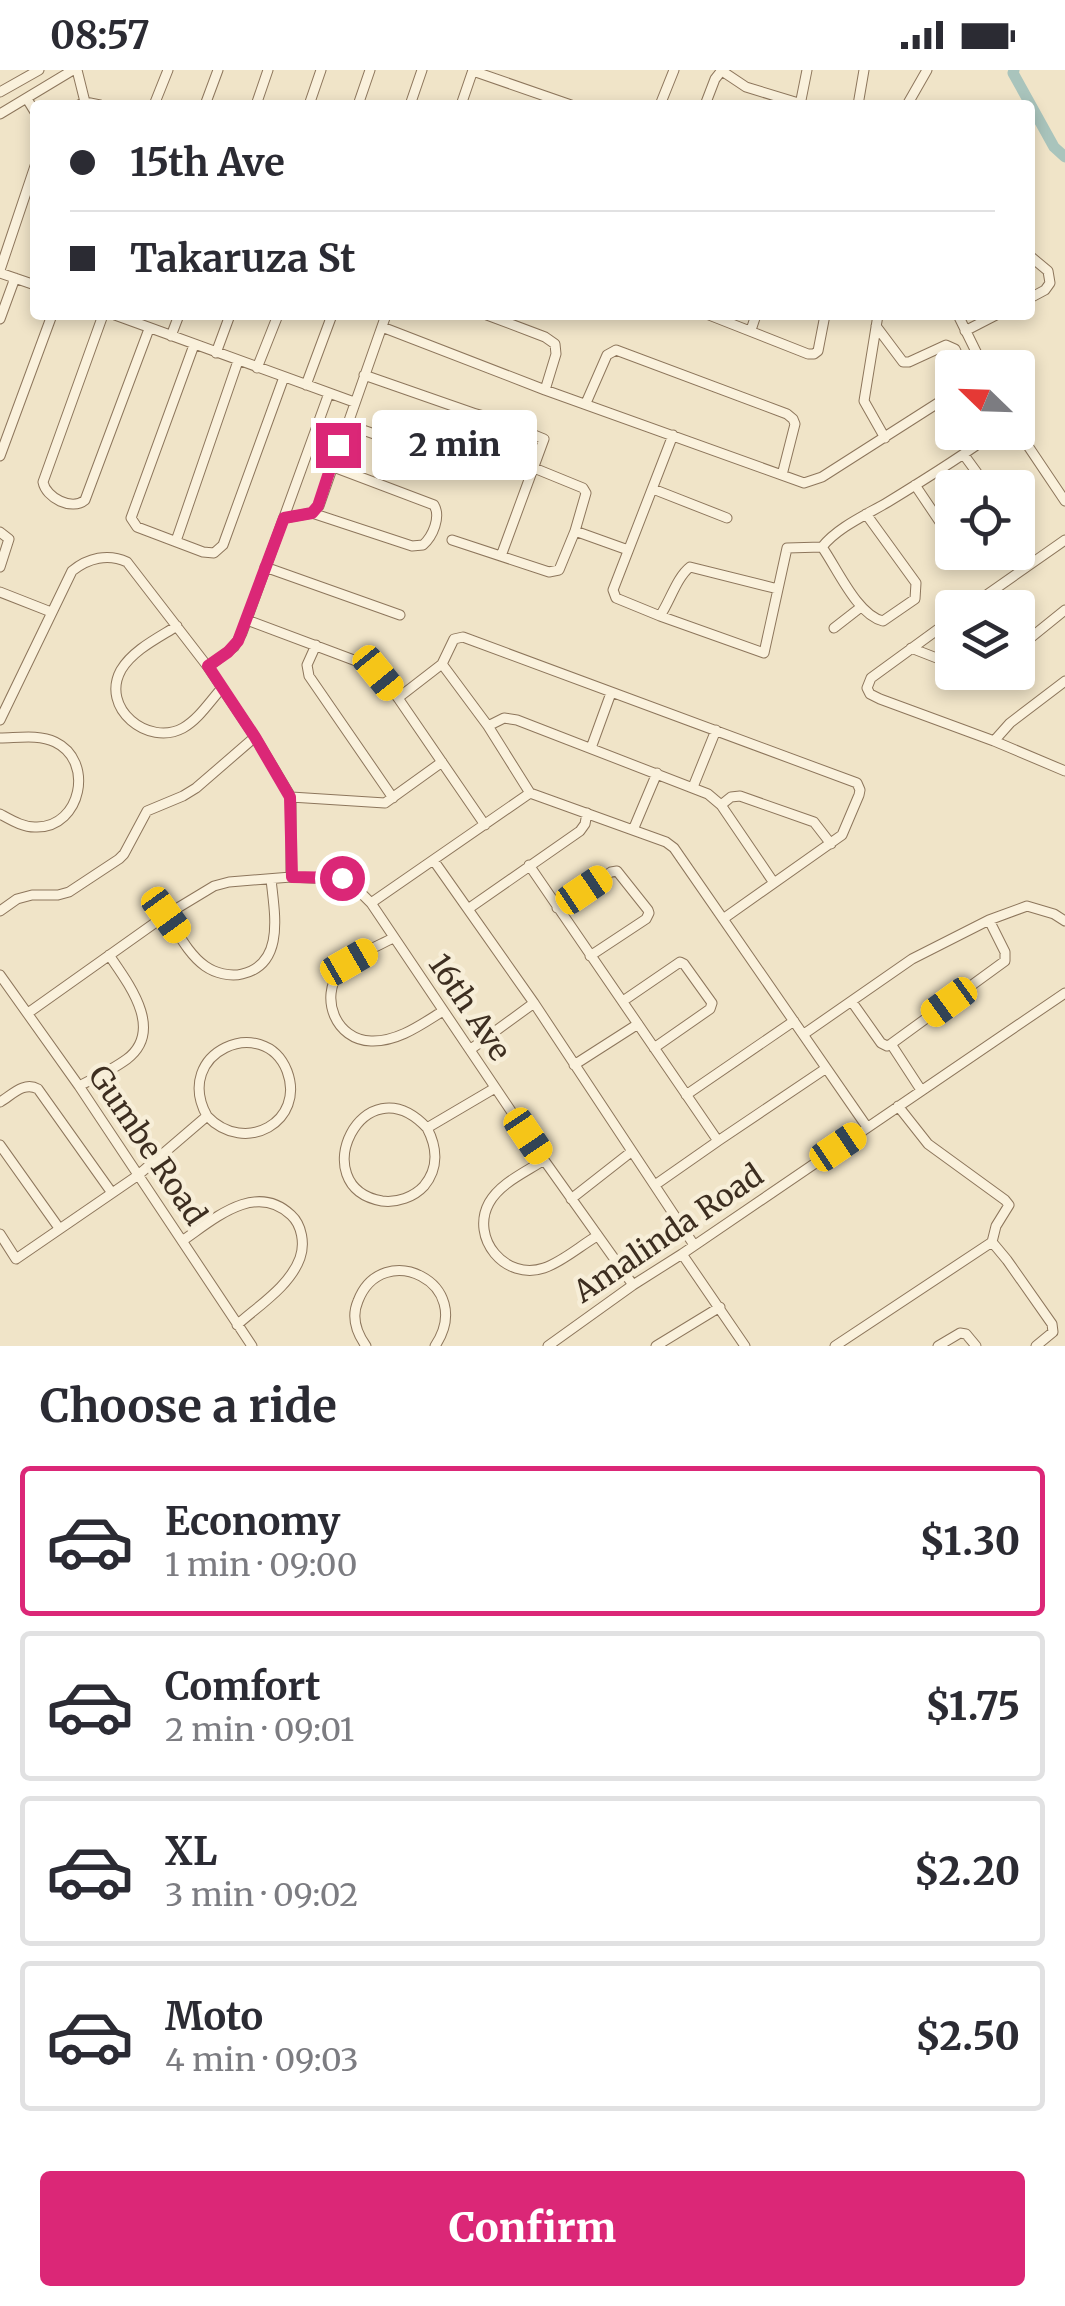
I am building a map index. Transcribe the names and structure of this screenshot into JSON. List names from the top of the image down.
{
  "streets": {
    "street": ["16th Ave", "Gumbe Road", "Amalinda Road"]
  },
  "crossings": [
    ["16th Ave", "Amalinda Road"]
  ],
  "north": "top left",
  "page": {
    "status": "08:57",
    "banner": ["15th Ave", "Takaruza St"],
    "bubble": "2 min",
    "heading": "Choose a ride",
    "list": [
      {
        "name": "Economy",
        "note": "1 min · 09:00",
        "value": "$1.30"
      },
      {
        "name": "Comfort",
        "note": "2 min · 09:01",
        "value": "$1.75"
      },
      {
        "name": "XL",
        "note": "3 min · 09:02",
        "value": "$2.20"
      },
      {
        "name": "Moto",
        "note": "4 min · 09:03",
        "value": "$2.50"
      }
    ],
    "buttons": "Confirm"
  }
}
